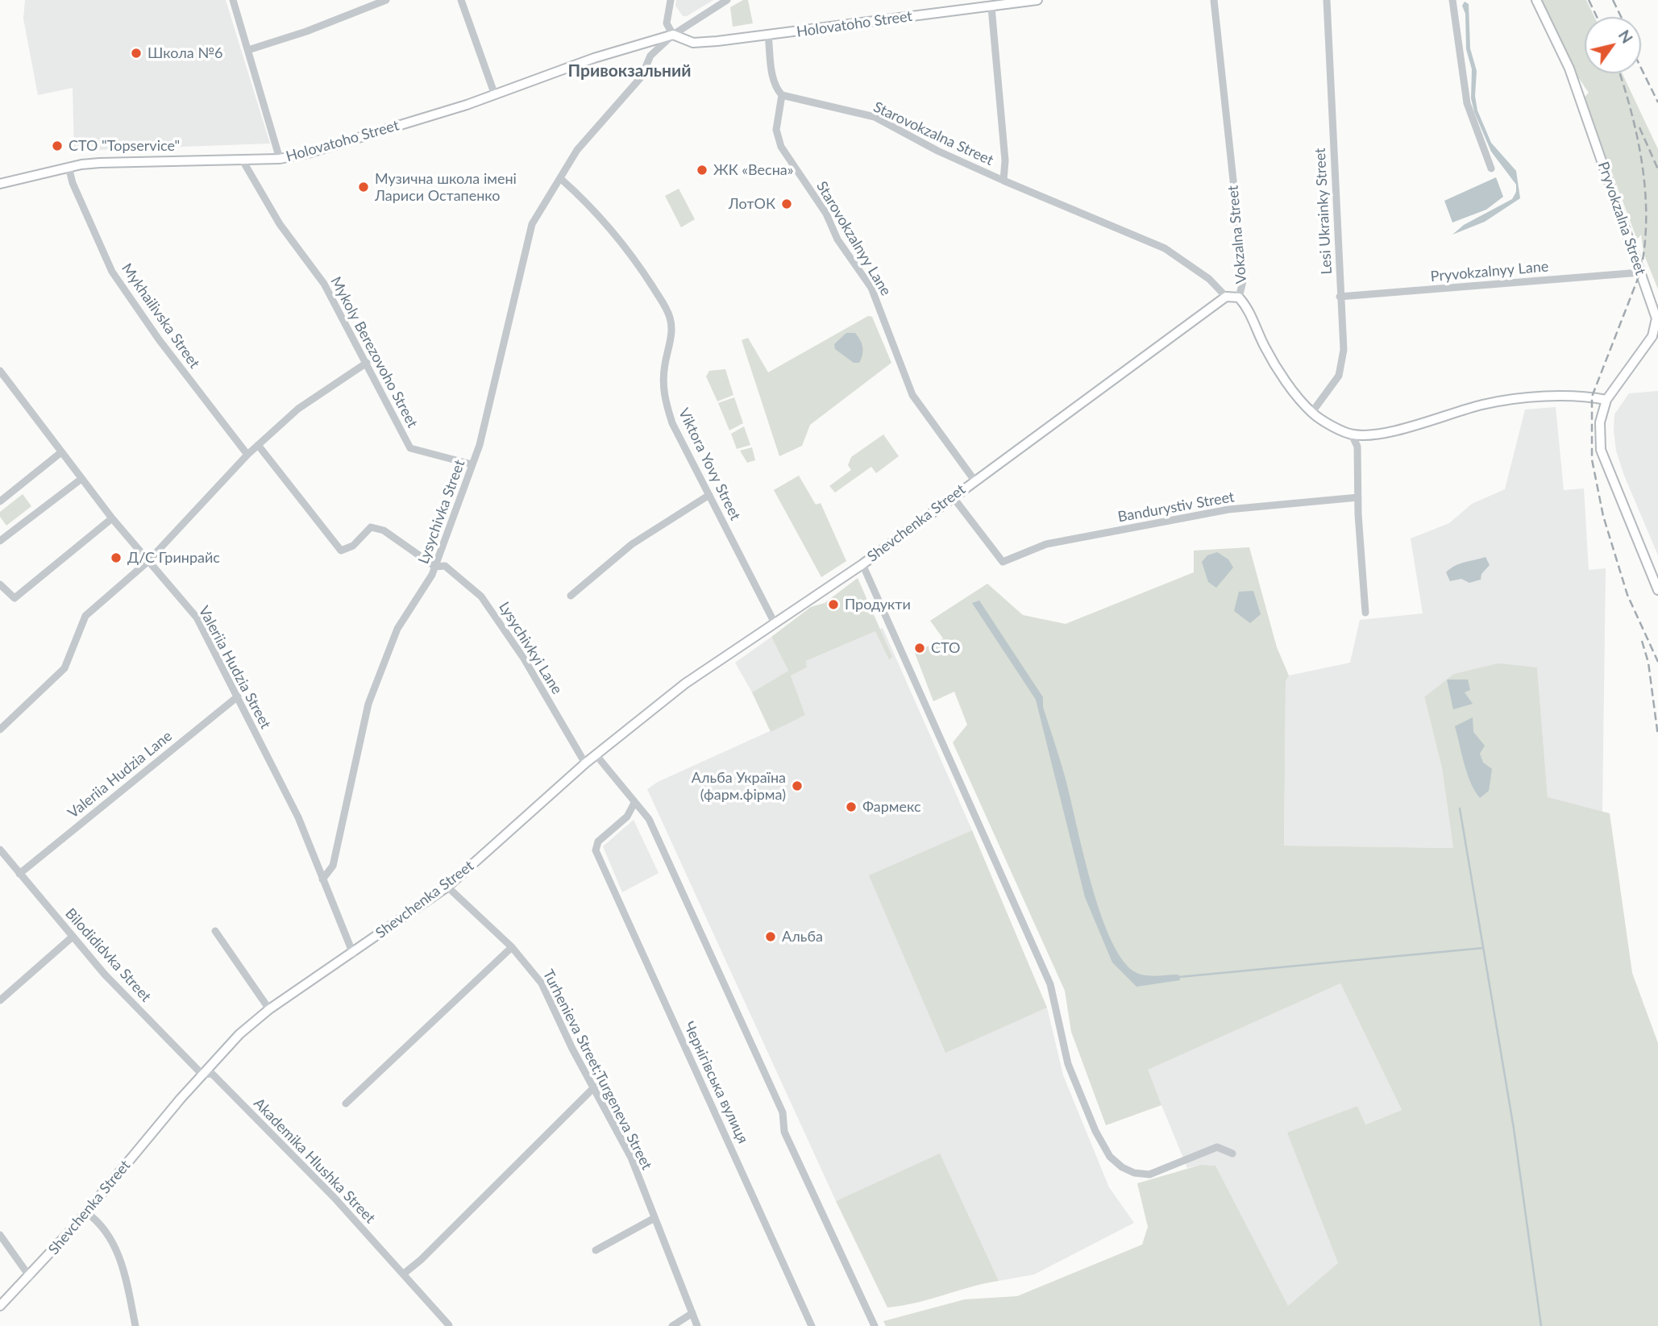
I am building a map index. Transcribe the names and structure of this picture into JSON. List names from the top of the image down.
{
  "streets": {
    "main road": [
      "Holovatoho Street",
      "Pryvokzalna Street",
      "Vokzalna Street",
      "Shevchenka Street"
    ],
    "street": [
      "Starovokzalna Street",
      "Lesi Ukrainky Street",
      "Starovokzalnyy Lane",
      "Pryvokzalnyy Lane",
      "Mykhailivska Street",
      "Mykoly Berezovoho Street",
      "Viktora Yovy Street",
      "Bandurystiv Street",
      "Lysychivka Street",
      "Lysychivkyi Lane",
      "Valeriia Hudzia Street",
      "Valeriia Hudzia Lane",
      "Bilodididvka Street",
      "Turhenieva Street;Turgeneva Street",
      "Чернігівська вулиця",
      "Akademika Hlushka Street"
    ]
  },
  "crossings": [
    ["Holovatoho Street", "Starovokzalna Street"],
    ["Holovatoho Street", "Mykhailivska Street"],
    ["Holovatoho Street", "Mykoly Berezovoho Street"],
    ["Holovatoho Street", "Lysychivka Street"],
    ["Starovokzalna Street", "Starovokzalnyy Lane"],
    ["Starovokzalna Street", "Shevchenka Street"],
    ["Lesi Ukrainky Street", "Vokzalna Street"],
    ["Lesi Ukrainky Street", "Pryvokzalnyy Lane"],
    ["Pryvokzalna Street", "Pryvokzalnyy Lane"],
    ["Starovokzalnyy Lane", "Shevchenka Street"],
    ["Mykoly Berezovoho Street", "Lysychivka Street"],
    ["Viktora Yovy Street", "Lysychivka Street"],
    ["Viktora Yovy Street", "Shevchenka Street"],
    ["Bandurystiv Street", "Shevchenka Street"],
    ["Lysychivka Street", "Lysychivkyi Lane"],
    ["Lysychivka Street", "Valeriia Hudzia Street"],
    ["Shevchenka Street", "Lysychivkyi Lane"],
    ["Shevchenka Street", "Valeriia Hudzia Street"],
    ["Shevchenka Street", "Bilodididvka Street"],
    ["Shevchenka Street", "Turhenieva Street;Turgeneva Street"],
    ["Shevchenka Street", "Akademika Hlushka Street"],
    ["Valeriia Hudzia Street", "Valeriia Hudzia Lane"],
    ["Valeriia Hudzia Lane", "Bilodididvka Street"],
    ["Bilodididvka Street", "Akademika Hlushka Street"]
  ],
  "districts": ["Привокзальний"],
  "places": [
    "Школа №6",
    "СТО \"Topservice\"",
    "ЖК «Весна»",
    "Музична школа імені Лариси Остапенко",
    "ЛотОК",
    "Д/С Гринрайс",
    "Продукти",
    "СТО",
    "Альба Україна (фарм.фірма)",
    "Фармекс",
    "Альба"
  ],
  "north": "top right"
}
